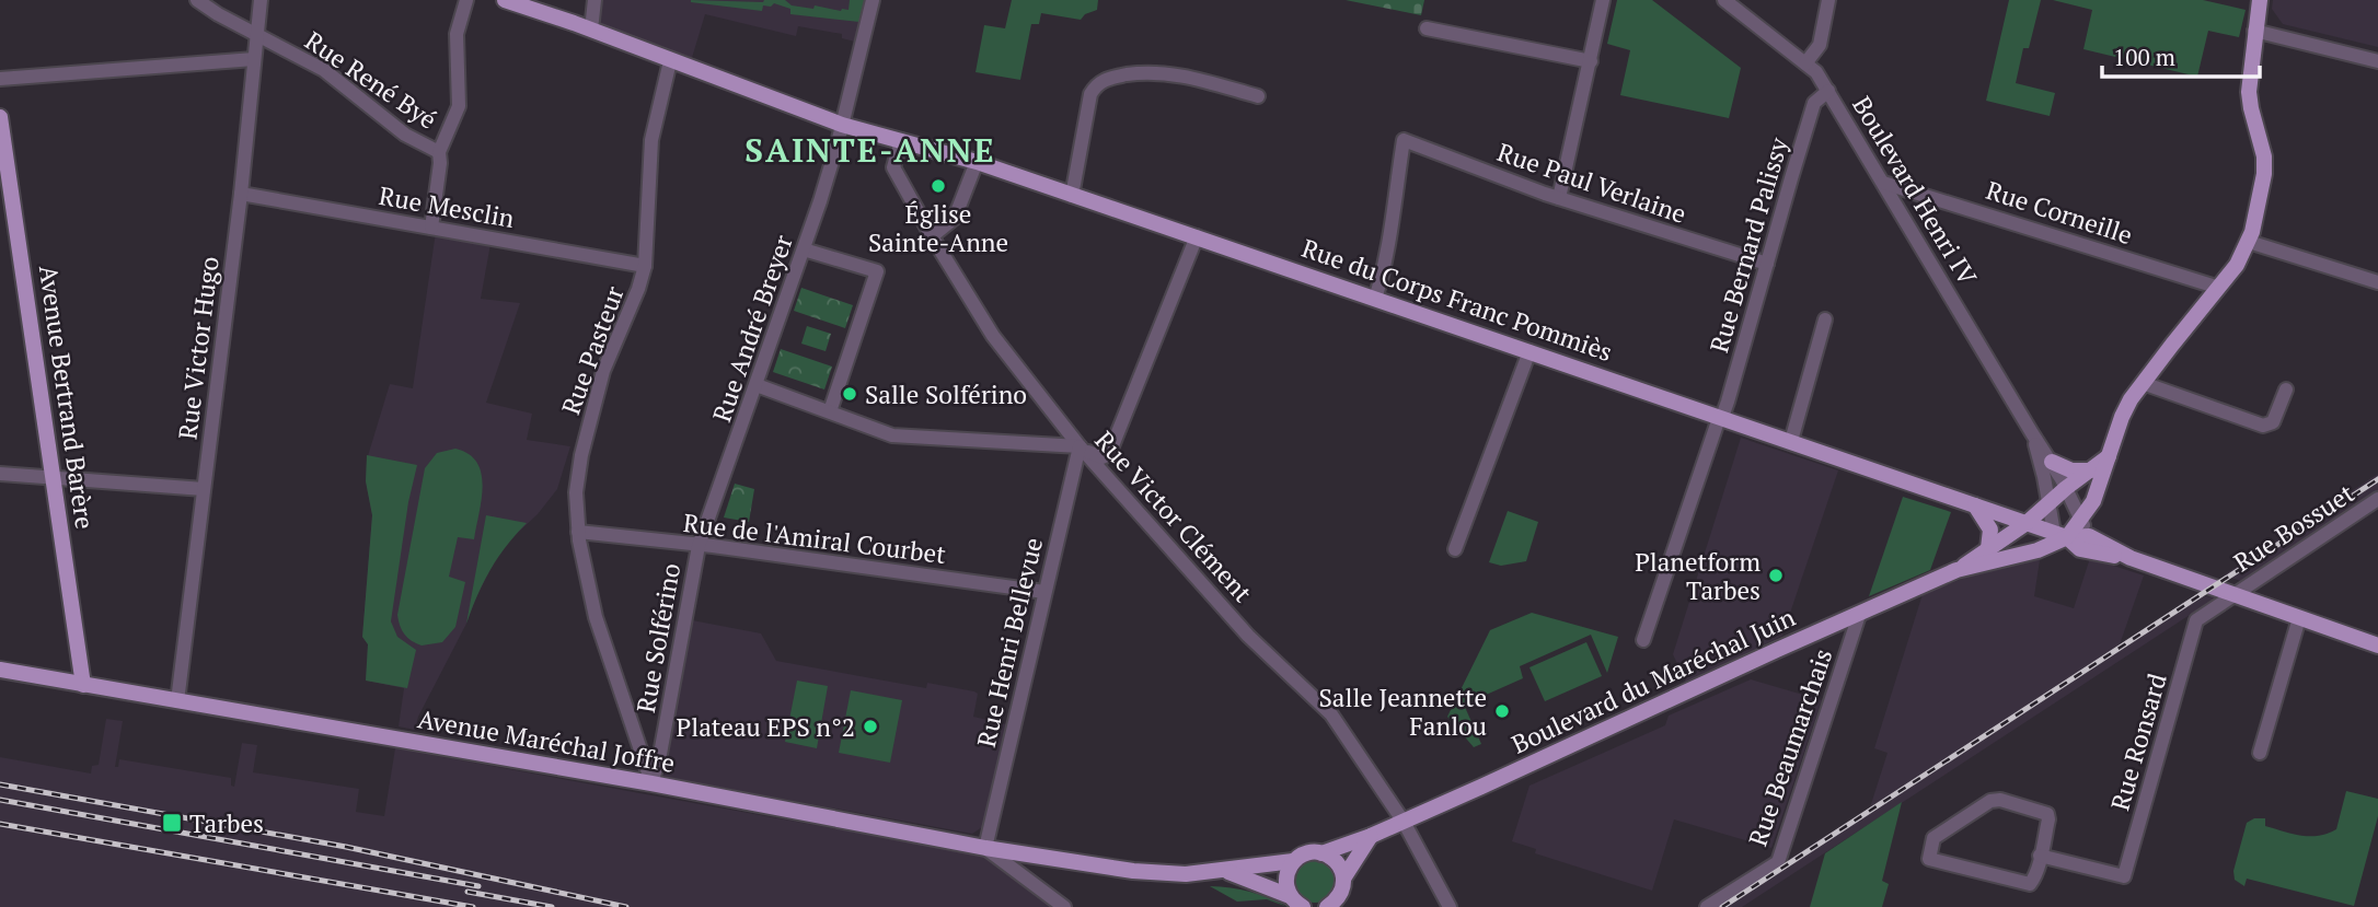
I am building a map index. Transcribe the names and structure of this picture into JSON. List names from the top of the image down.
{
  "streets": {
    "main road": [
      "Rue du Corps Franc Pommiès",
      "Avenue Bertrand Barère",
      "Boulevard du Maréchal Juin",
      "Avenue Maréchal Joffre"
    ],
    "street": [
      "Rue René Byé",
      "Rue Paul Verlaine",
      "Boulevard Henri IV",
      "Rue Mesclin",
      "Rue Corneille",
      "Rue Bernard Palissy",
      "Rue André Breyer",
      "Rue Victor Hugo",
      "Rue Pasteur",
      "Rue Victor Clément",
      "Rue Bossuet",
      "Rue de l'Amiral Courbet",
      "Rue Solférino",
      "Rue Henri Bellevue",
      "Rue Ronsard",
      "Rue Beaumarchais"
    ]
  },
  "crossings": [
    ["Rue René Byé", "Rue Victor Hugo"],
    ["Rue Paul Verlaine", "Rue Bernard Palissy"],
    ["Rue Paul Verlaine", "Rue du Corps Franc Pommiès"],
    ["Boulevard Henri IV", "Rue Corneille"],
    ["Boulevard Henri IV", "Rue Bernard Palissy"],
    ["Boulevard Henri IV", "Rue du Corps Franc Pommiès"],
    ["Boulevard Henri IV", "Boulevard du Maréchal Juin"],
    ["Rue Mesclin", "Rue Victor Hugo"],
    ["Rue Mesclin", "Rue Pasteur"],
    ["Rue Bernard Palissy", "Rue du Corps Franc Pommiès"],
    ["Rue du Corps Franc Pommiès", "Rue André Breyer"],
    ["Rue du Corps Franc Pommiès", "Rue Pasteur"],
    ["Rue du Corps Franc Pommiès", "Rue Victor Clément"],
    ["Rue du Corps Franc Pommiès", "Rue Bossuet"],
    ["Rue du Corps Franc Pommiès", "Boulevard du Maréchal Juin"],
    ["Rue André Breyer", "Rue de l'Amiral Courbet"],
    ["Rue André Breyer", "Rue Solférino"],
    ["Rue Victor Hugo", "Avenue Maréchal Joffre"],
    ["Rue Pasteur", "Rue de l'Amiral Courbet"],
    ["Rue Pasteur", "Rue Solférino"],
    ["Rue Pasteur", "Avenue Maréchal Joffre"],
    ["Avenue Bertrand Barère", "Avenue Maréchal Joffre"],
    ["Rue Victor Clément", "Rue Henri Bellevue"],
    ["Rue Victor Clément", "Boulevard du Maréchal Juin"],
    ["Rue Bossuet", "Rue Ronsard"],
    ["Rue de l'Amiral Courbet", "Rue Solférino"],
    ["Rue de l'Amiral Courbet", "Rue Henri Bellevue"],
    ["Rue Solférino", "Avenue Maréchal Joffre"],
    ["Rue Henri Bellevue", "Avenue Maréchal Joffre"],
    ["Boulevard du Maréchal Juin", "Rue Beaumarchais"]
  ],
  "districts": ["SAINTE-ANNE"],
  "places": {
    "other": [
      "Église Sainte-Anne",
      "Salle Solférino",
      "Planetform Tarbes",
      "Salle Jeannette Fanlou",
      "Plateau EPS n°2"
    ],
    "transit": ["Tarbes"]
  },
  "scale_bar": "100 m"
}
